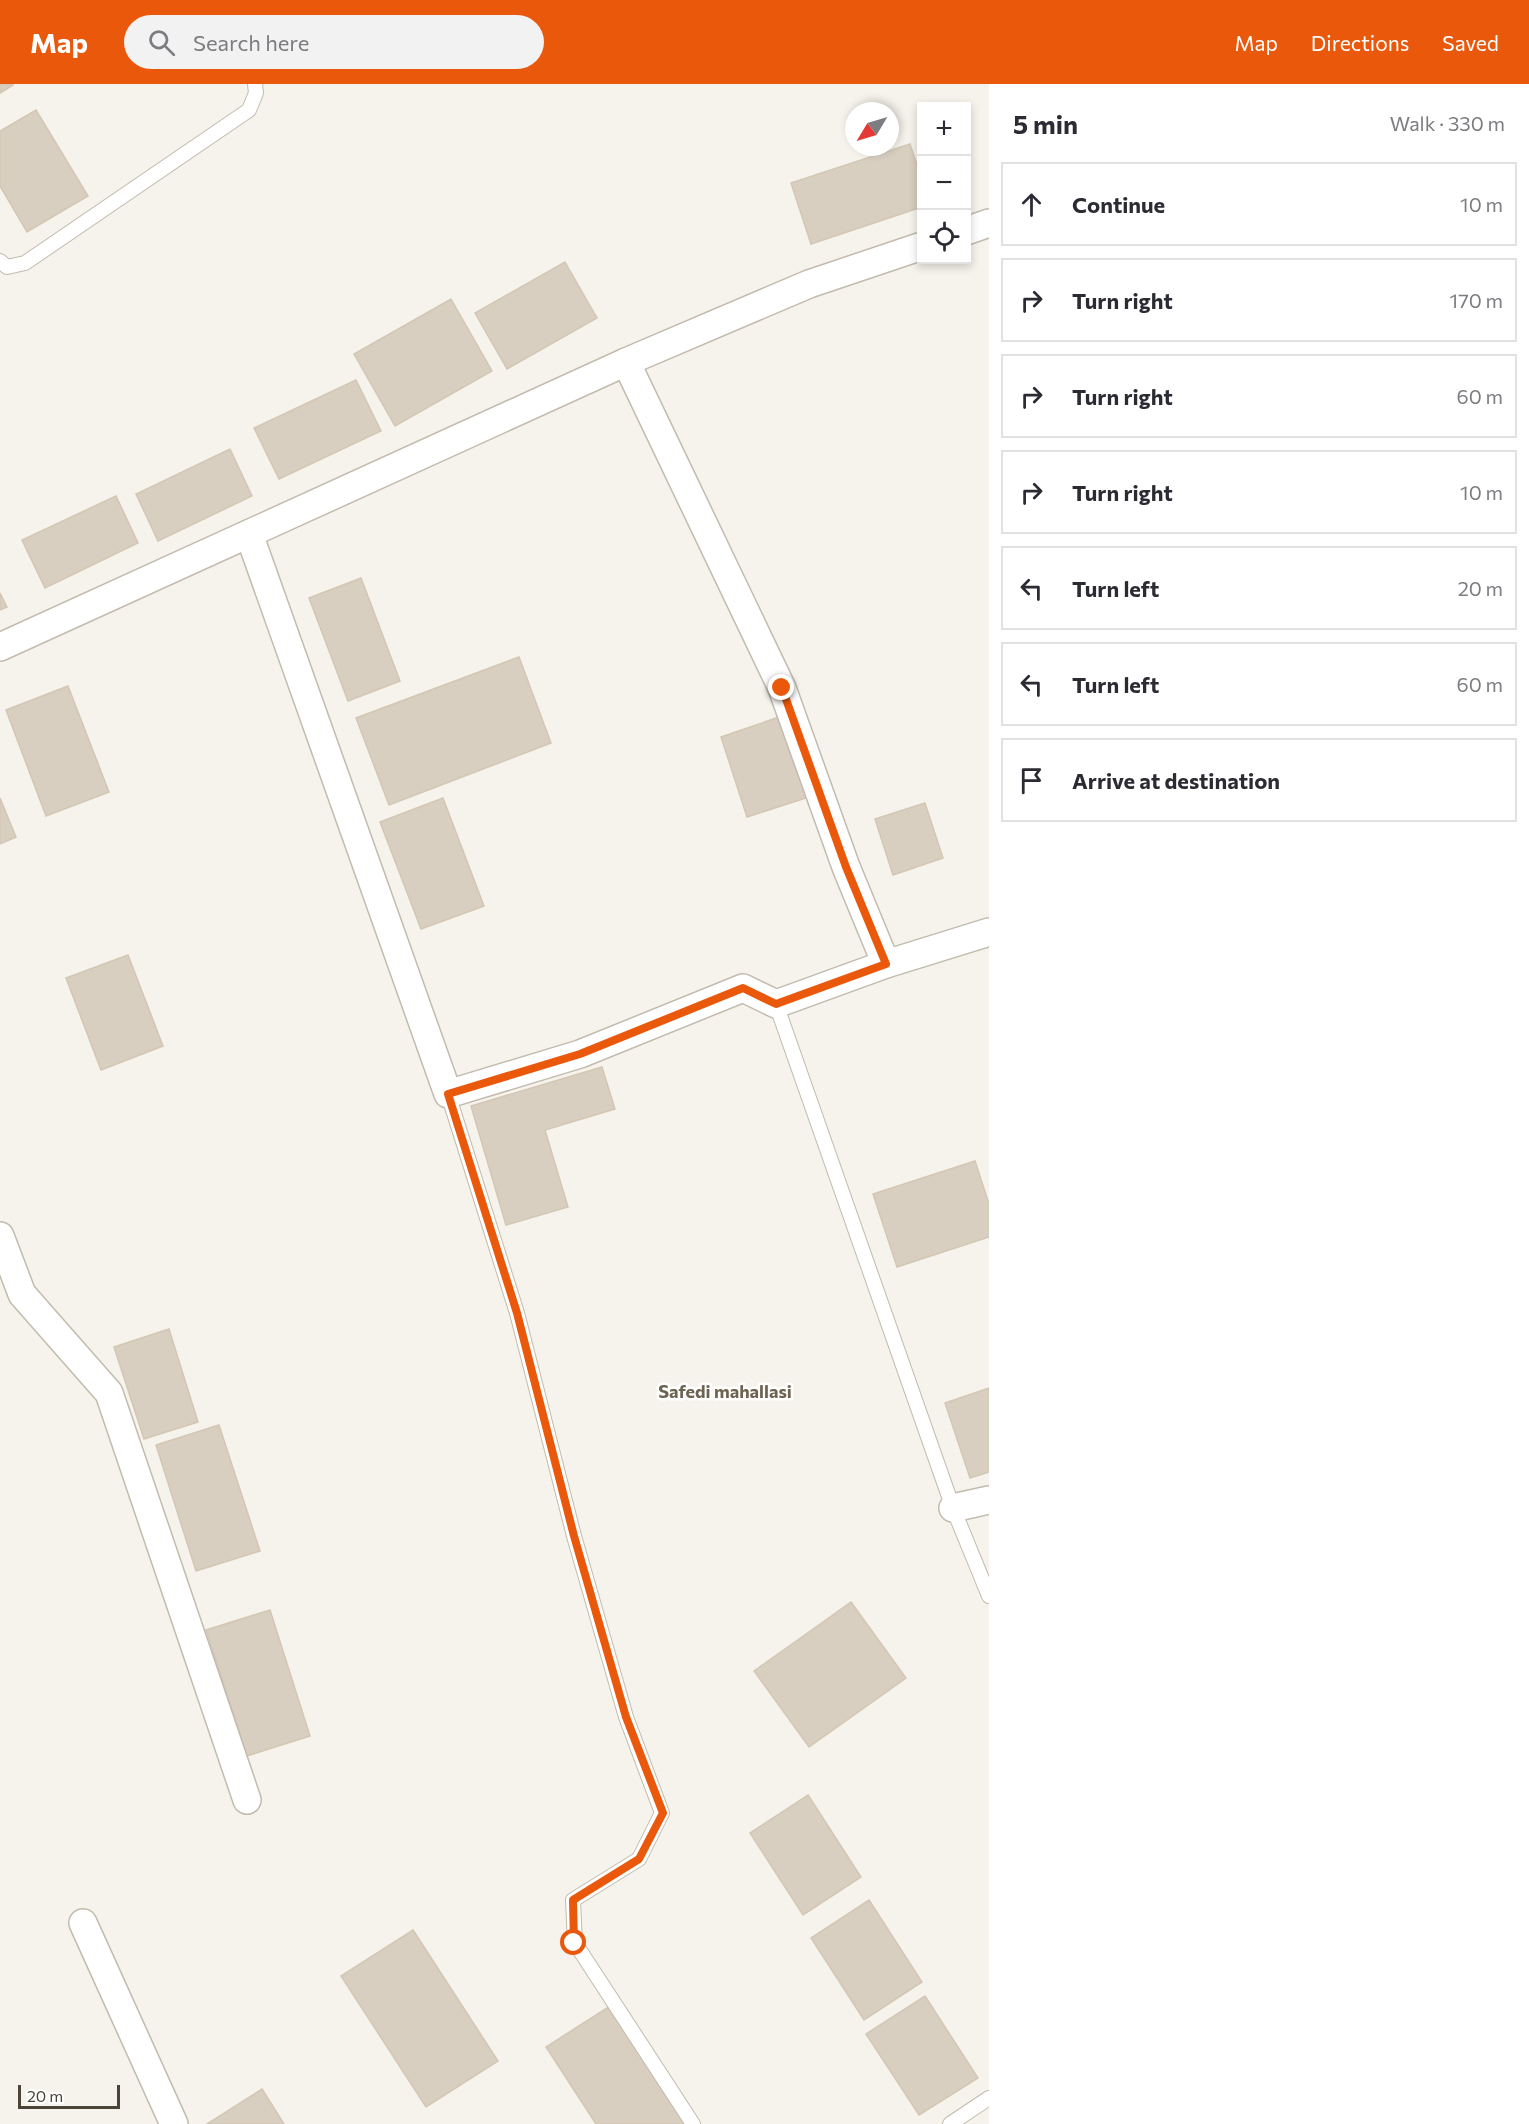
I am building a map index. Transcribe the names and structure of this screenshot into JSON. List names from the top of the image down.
{
  "districts": ["Safedi mahallasi"],
  "scale_bar": "20 m",
  "north": "bottom left",
  "page": {
    "header": "Map",
    "search": "Search here",
    "nav": ["Map", "Directions", "Saved"],
    "heading": ["5 min", "Walk · 330 m"],
    "map_buttons": ["+", "−"],
    "list": [
      ["Continue", "10 m"],
      ["Turn right", "170 m"],
      ["Turn right", "60 m"],
      ["Turn right", "10 m"],
      ["Turn left", "20 m"],
      ["Turn left", "60 m"],
      "Arrive at destination"
    ],
    "scale": "20 m"
  }
}
